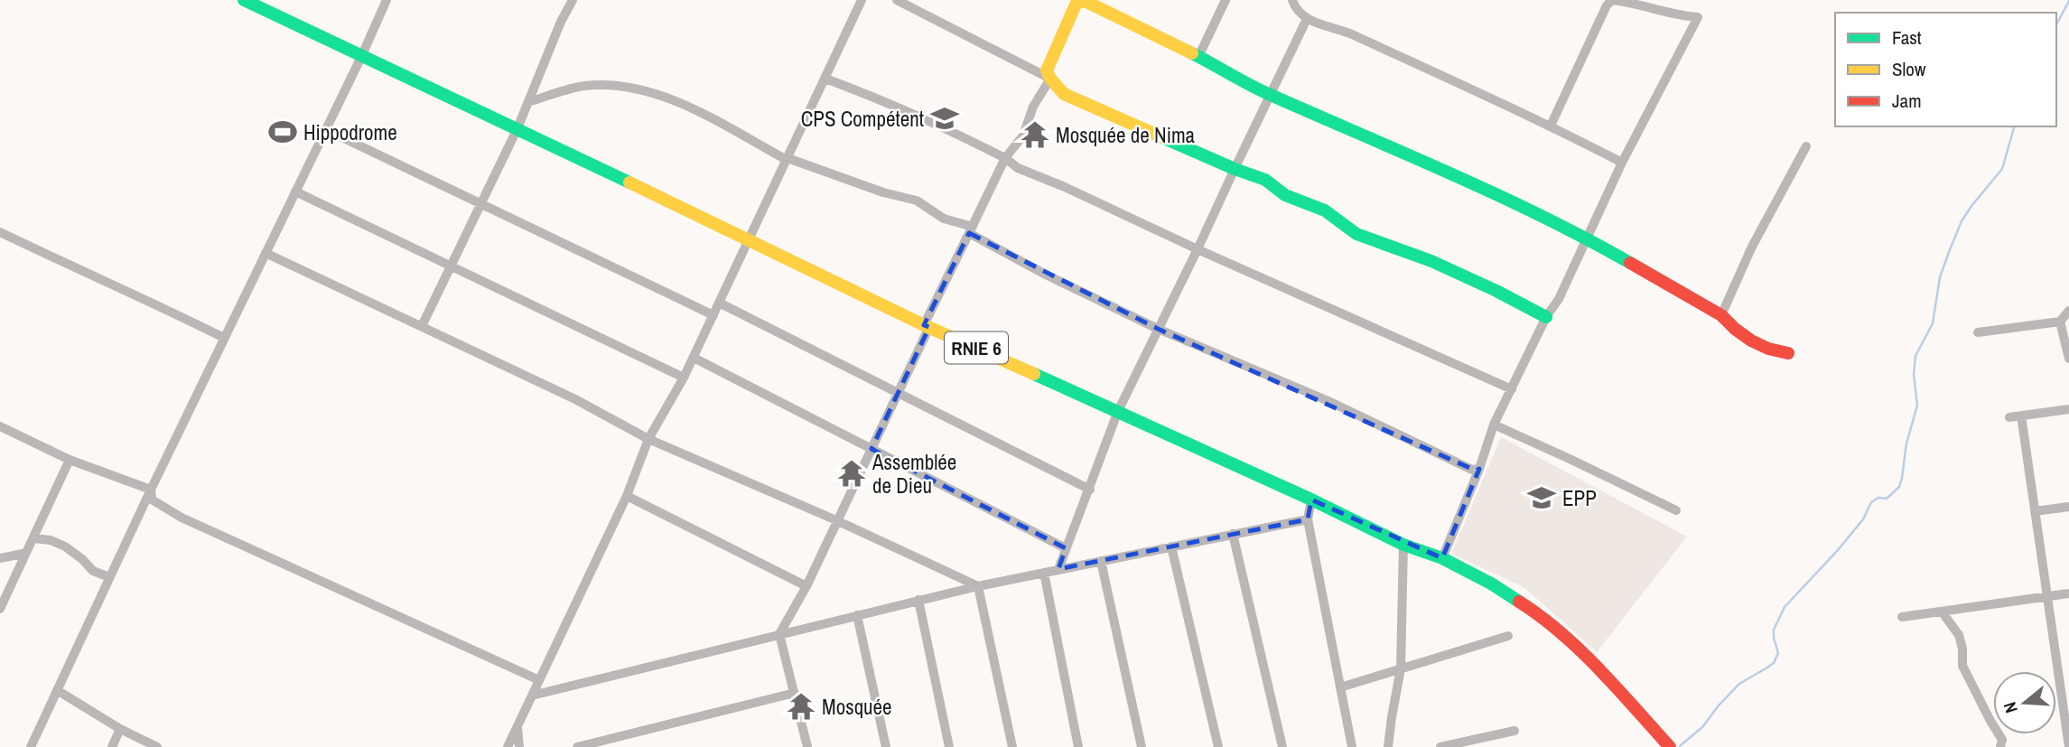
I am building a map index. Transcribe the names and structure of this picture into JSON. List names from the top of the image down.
{
  "streets": {
    "main road": ["RNIE 6"]
  },
  "places": {
    "school or university": ["CPS Compétent", "EPP"],
    "sports": ["Hippodrome"],
    "temple": ["Mosquée de Nima", "Assemblée de Dieu", "Mosquée"]
  },
  "legend": ["Fast", "Slow", "Jam"],
  "north": "left"
}
